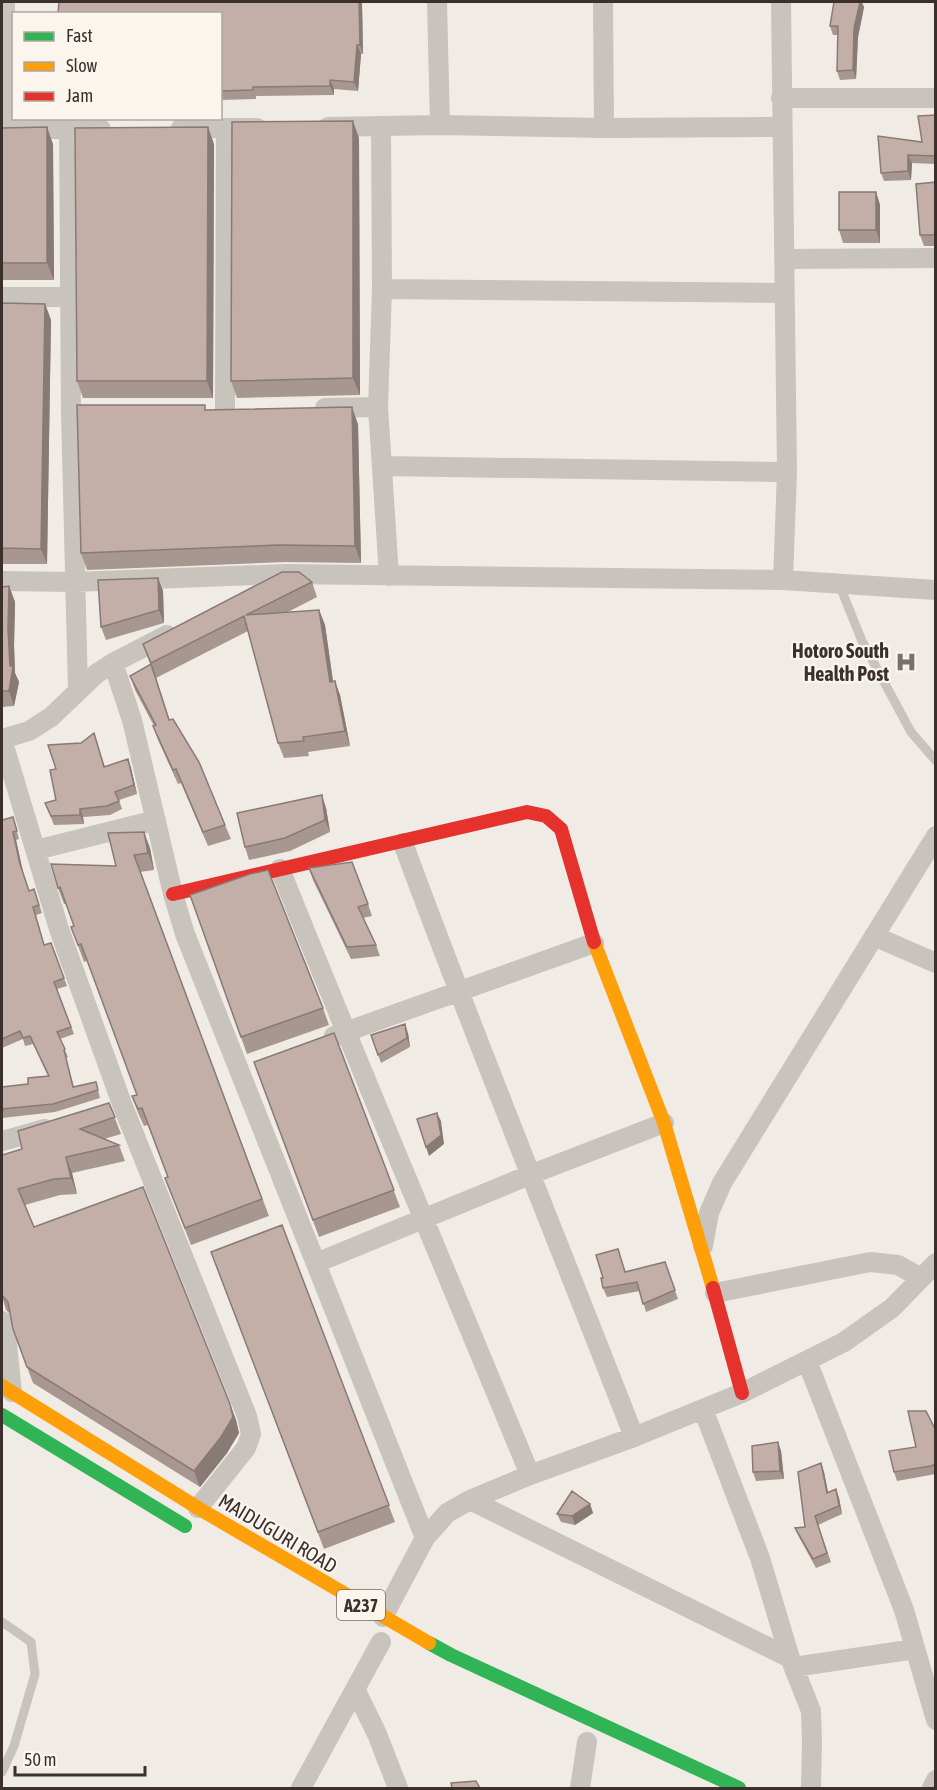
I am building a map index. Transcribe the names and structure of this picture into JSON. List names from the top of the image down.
{
  "streets": {
    "main road": ["MAIDUGURI ROAD", "A237"]
  },
  "places": {
    "hospital": ["Hotoro South Health Post"]
  },
  "legend": ["Fast", "Slow", "Jam"],
  "scale_bar": "50 m"
}
